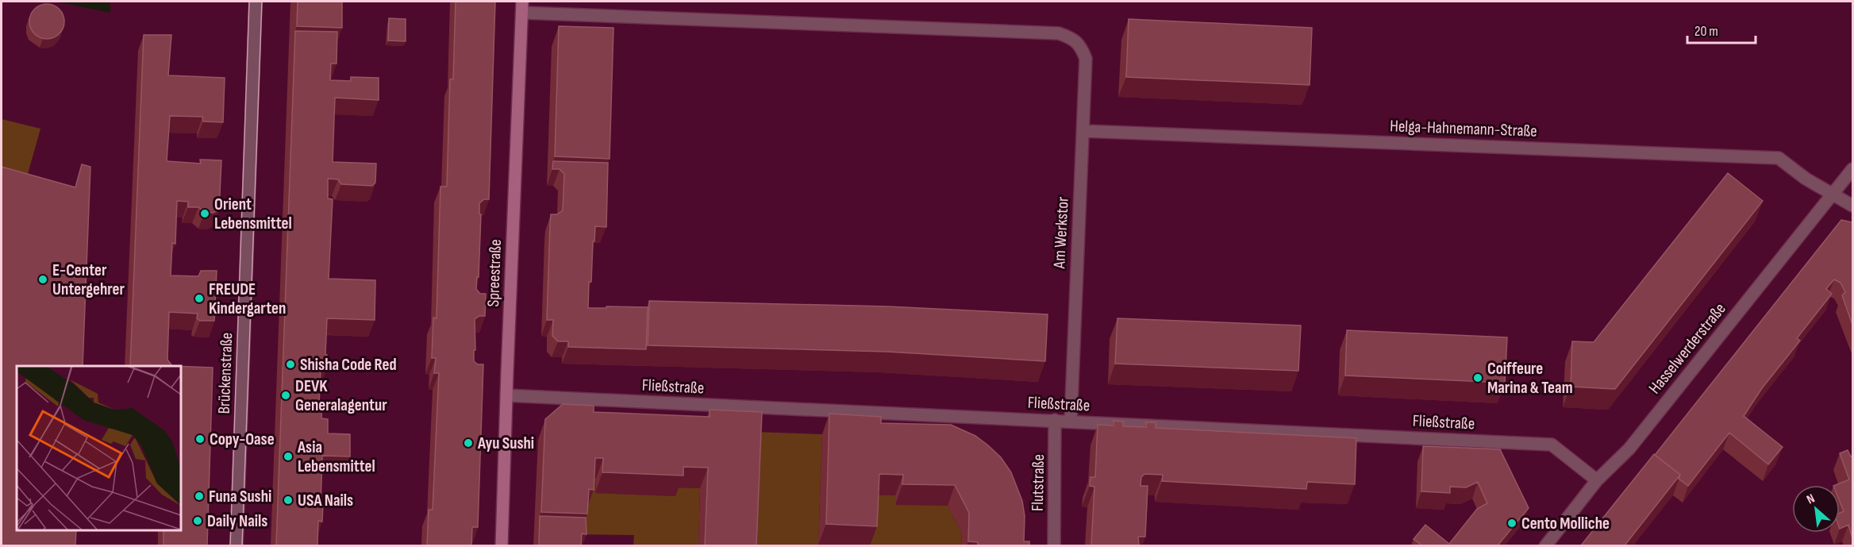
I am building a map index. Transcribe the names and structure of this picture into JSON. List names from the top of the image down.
{
  "streets": {
    "main road": ["Spreestraße"],
    "street": [
      "Helga-Hahnemann-Straße",
      "Am Werkstor",
      "Hasselwerderstraße",
      "Brückenstraße",
      "Fließstraße",
      "Flutstraße"
    ]
  },
  "crossings": [
    ["Helga-Hahnemann-Straße", "Am Werkstor"],
    ["Helga-Hahnemann-Straße", "Hasselwerderstraße"],
    ["Am Werkstor", "Spreestraße"],
    ["Am Werkstor", "Fließstraße"],
    ["Spreestraße", "Fließstraße"],
    ["Hasselwerderstraße", "Fließstraße"],
    ["Fließstraße", "Flutstraße"]
  ],
  "places": [
    "Orient Lebensmittel",
    "E-Center Untergehrer",
    "FREUDE Kindergarten",
    "Shisha Code Red",
    "Coiffeure Marina & Team",
    "DEVK Generalagentur",
    "Copy-Oase",
    "Ayu Sushi",
    "Asia Lebensmittel",
    "Funa Sushi",
    "USA Nails",
    "Daily Nails",
    "Cento Molliche"
  ],
  "scale_bar": "20 m",
  "north": "top left"
}
